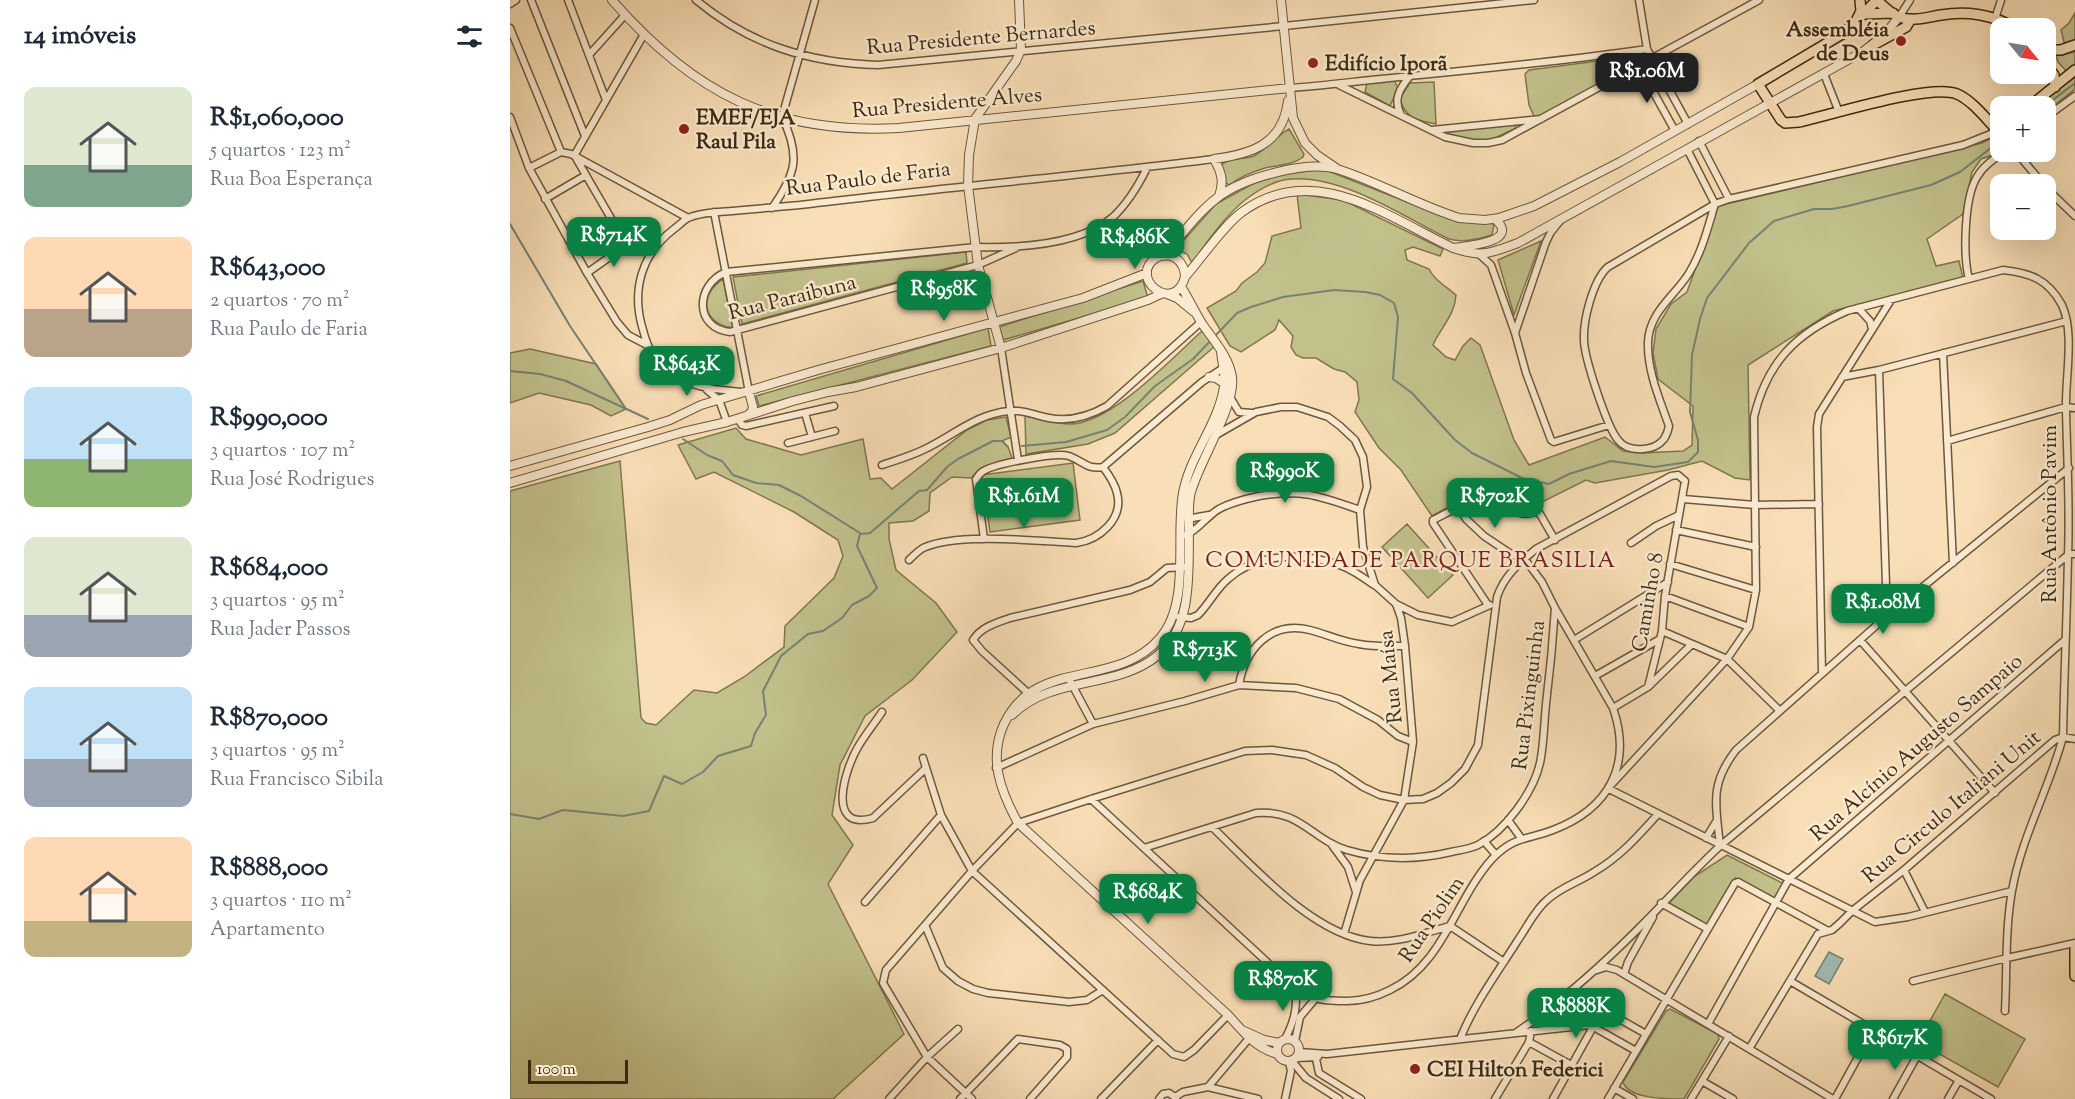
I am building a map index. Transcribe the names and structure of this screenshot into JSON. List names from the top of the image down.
{
  "streets": {
    "street": [
      "Rua Presidente Bernardes",
      "Rua Presidente Alves",
      "Rua Paulo de Faria",
      "Rua Paraibuna",
      "Rua Antônio Pavim",
      "Caminho 8",
      "Rua Maísa",
      "Rua Pixinguinha",
      "Rua Alcínio Augusto Sampaio",
      "Rua Circulo Italiani Unit",
      "Rua Piolim"
    ]
  },
  "crossings": [
    ["Rua Presidente Alves", "Rua Paulo de Faria"],
    ["Rua Paulo de Faria", "Rua Paraibuna"],
    ["Rua Antônio Pavim", "Rua Alcínio Augusto Sampaio"],
    ["Rua Antônio Pavim", "Rua Circulo Italiani Unit"],
    ["Rua Antônio Pavim", "Rua Piolim"],
    ["Rua Maísa", "Rua Pixinguinha"],
    ["Rua Pixinguinha", "Rua Piolim"]
  ],
  "districts": ["COMUNIDADE PARQUE BRASILIA"],
  "places": [
    "Assembléia de Deus",
    "Edifício Iporã",
    "EMEF/EJA Raul Pila",
    "CEI Hilton Federici"
  ],
  "scale_bar": "100 m",
  "north": "bottom right",
  "page": {
    "heading": "14 imóveis",
    "map_buttons": ["+", "−"],
    "price": [
      "R$1.06M",
      "R$714K",
      "R$486K",
      "R$958K",
      "R$643K",
      "R$990K",
      "R$1.61M",
      "R$702K",
      "R$1.08M",
      "R$713K",
      "R$684K",
      "R$870K",
      "R$888K",
      "R$617K"
    ],
    "list": [
      {
        "name": "R$1,060,000",
        "note": "5 quartos · 123 m² · Rua Boa Esperança"
      },
      {
        "name": "R$643,000",
        "note": "2 quartos · 70 m² · Rua Paulo de Faria"
      },
      {
        "name": "R$990,000",
        "note": "3 quartos · 107 m² · Rua José Rodrigues"
      },
      {
        "name": "R$684,000",
        "note": "3 quartos · 95 m² · Rua Jader Passos"
      },
      {
        "name": "R$870,000",
        "note": "3 quartos · 95 m² · Rua Francisco Sibila"
      },
      {
        "name": "R$888,000",
        "note": "3 quartos · 110 m² · Apartamento"
      }
    ],
    "scale": "100 m"
  }
}
